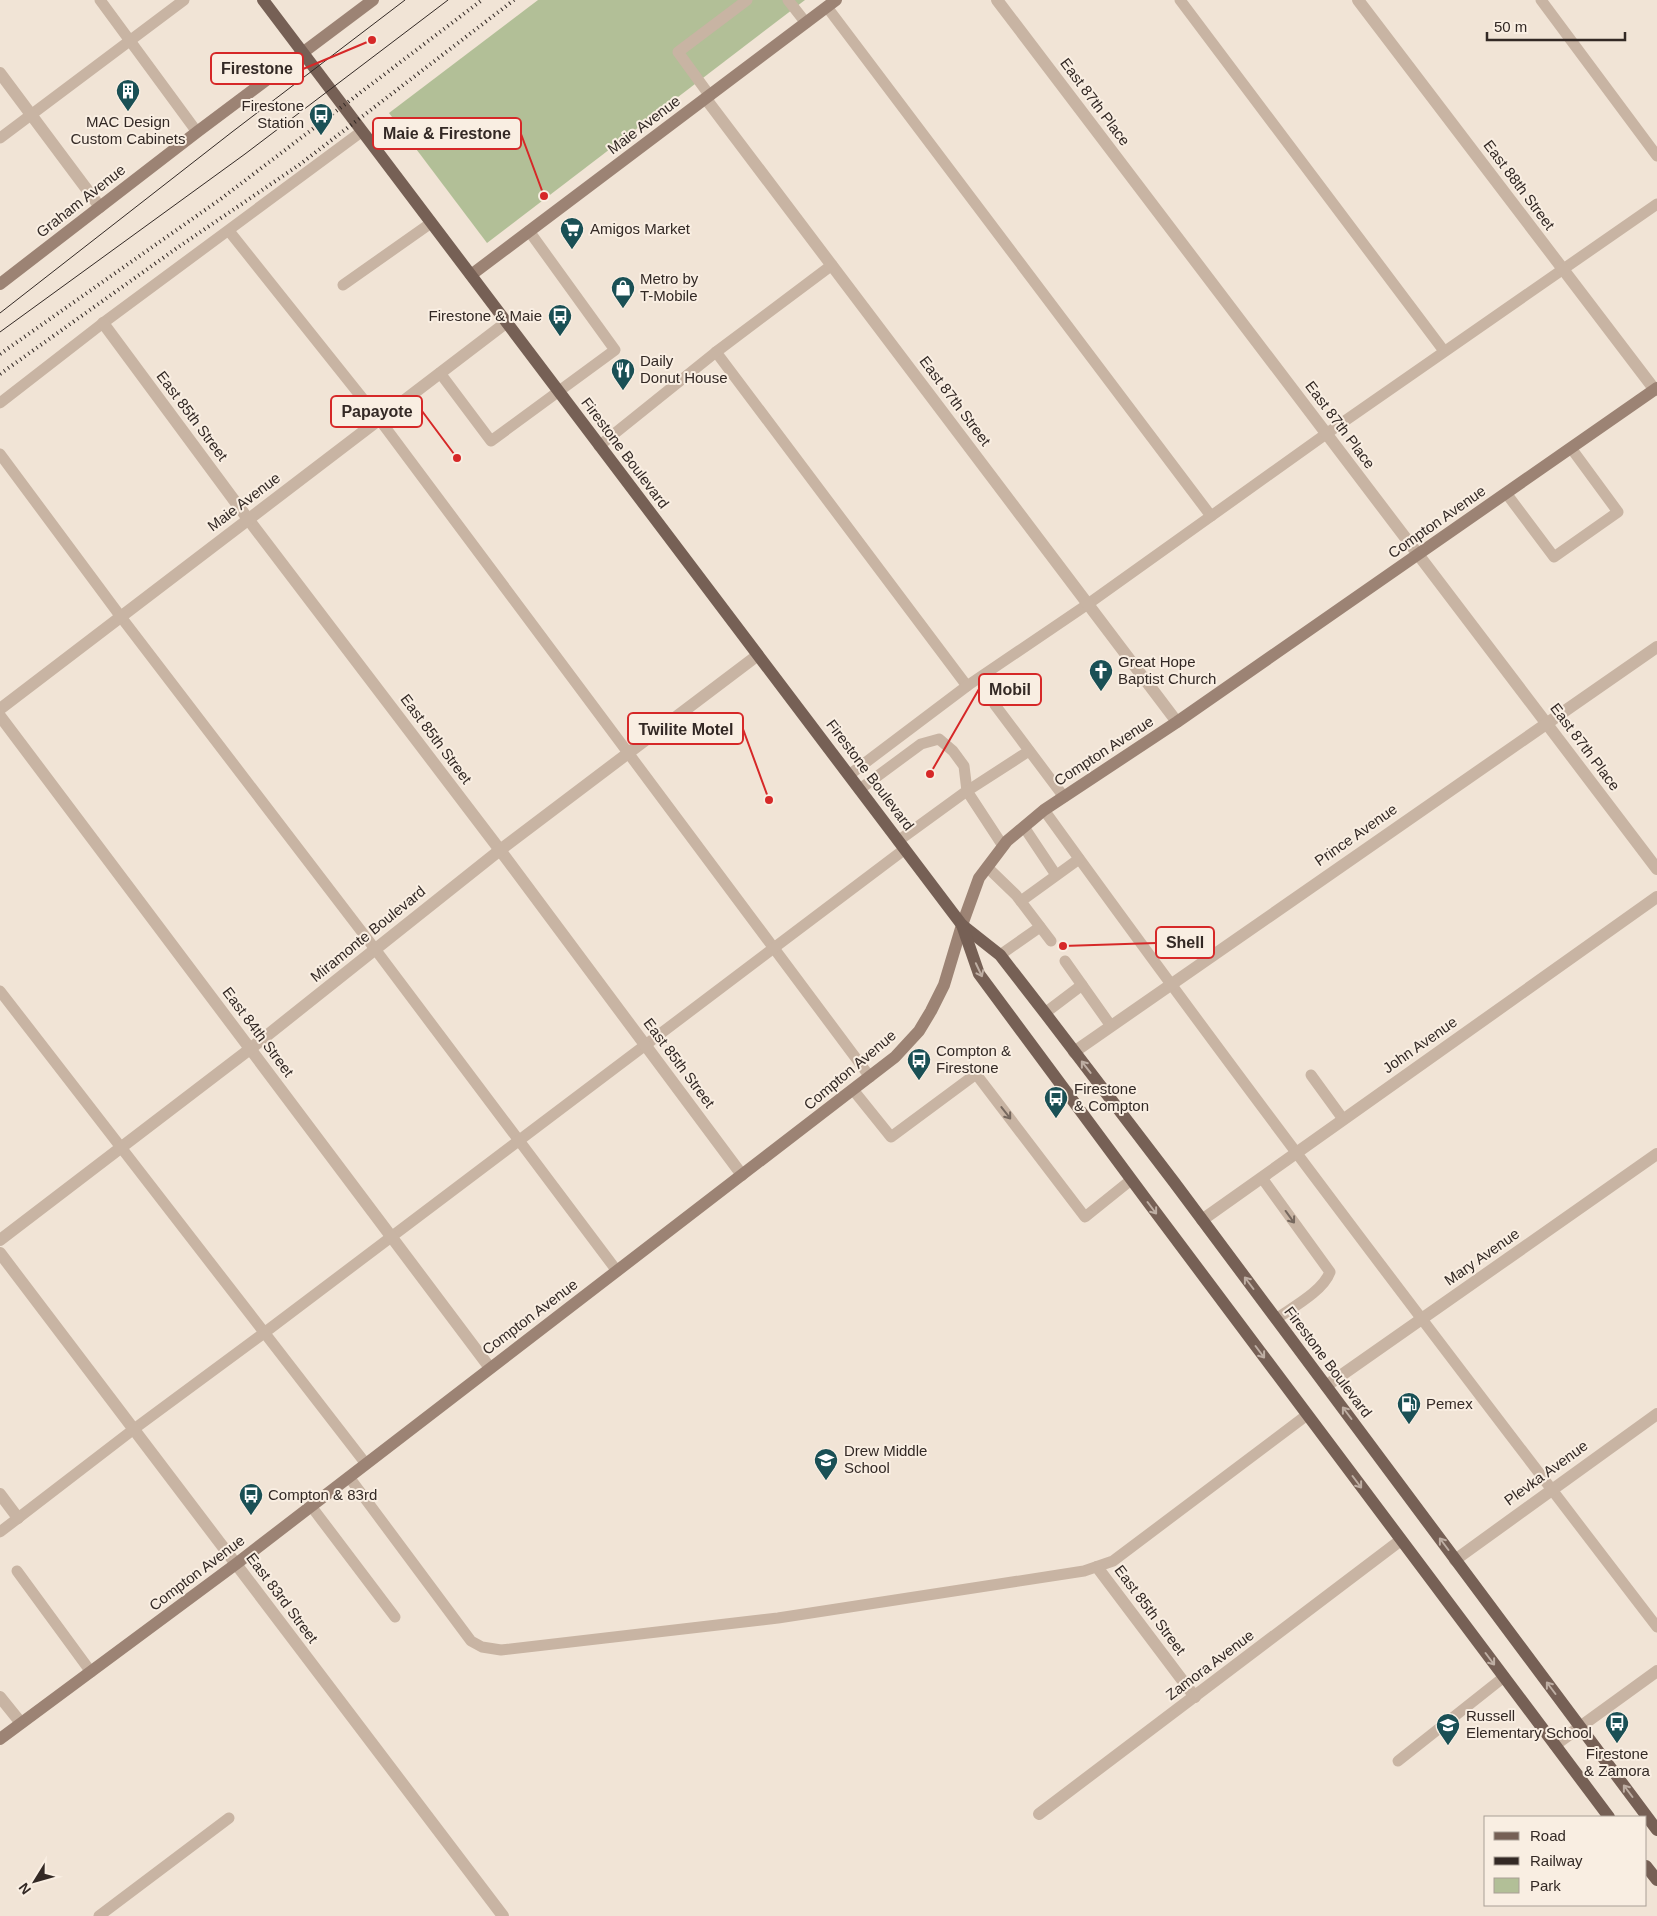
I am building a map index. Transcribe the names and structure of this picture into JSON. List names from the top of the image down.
{
  "streets": {
    "main road": [
      "Maie Avenue",
      "Graham Avenue",
      "Firestone Boulevard",
      "Compton Avenue"
    ],
    "street": [
      "East 87th Place",
      "East 88th Street",
      "East 87th Street",
      "East 85th Street",
      "Prince Avenue",
      "Miramonte Boulevard",
      "East 84th Street",
      "John Avenue",
      "Mary Avenue",
      "Plevka Avenue",
      "East 83rd Street",
      "Zamora Avenue"
    ]
  },
  "crossings": [
    ["East 87th Place", "Compton Avenue"],
    ["East 87th Place", "Prince Avenue"],
    ["Maie Avenue", "East 87th Street"],
    ["Maie Avenue", "East 85th Street"],
    ["Maie Avenue", "Firestone Boulevard"],
    ["East 88th Street", "Compton Avenue"],
    ["Graham Avenue", "Firestone Boulevard"],
    ["East 87th Street", "Compton Avenue"],
    ["East 85th Street", "Compton Avenue"],
    ["East 85th Street", "Miramonte Boulevard"],
    ["East 85th Street", "Zamora Avenue"],
    ["Firestone Boulevard", "Compton Avenue"],
    ["Firestone Boulevard", "Prince Avenue"],
    ["Firestone Boulevard", "Miramonte Boulevard"],
    ["Firestone Boulevard", "John Avenue"],
    ["Firestone Boulevard", "Mary Avenue"],
    ["Firestone Boulevard", "Plevka Avenue"],
    ["Firestone Boulevard", "Zamora Avenue"],
    ["Compton Avenue", "East 84th Street"],
    ["Compton Avenue", "East 83rd Street"],
    ["Miramonte Boulevard", "East 84th Street"]
  ],
  "places": {
    "other": [
      "Firestone",
      "Maie & Firestone",
      "Papayote",
      "Mobil",
      "Twilite Motel",
      "Shell"
    ],
    "building": ["MAC Design Custom Cabinets"],
    "bus stop": [
      "Firestone Station",
      "Firestone & Maie",
      "Compton & Firestone",
      "Firestone & Compton",
      "Compton & 83rd",
      "Firestone & Zamora"
    ],
    "supermarket": ["Amigos Market"],
    "shop": ["Metro by T-Mobile"],
    "restaurant": ["Daily Donut House"],
    "church": ["Great Hope Baptist Church"],
    "fuel station": ["Pemex"],
    "school or university": ["Drew Middle School", "Russell Elementary School"]
  },
  "legend": ["Road", "Railway", "Park"],
  "scale_bar": "50 m",
  "north": "bottom left"
}
